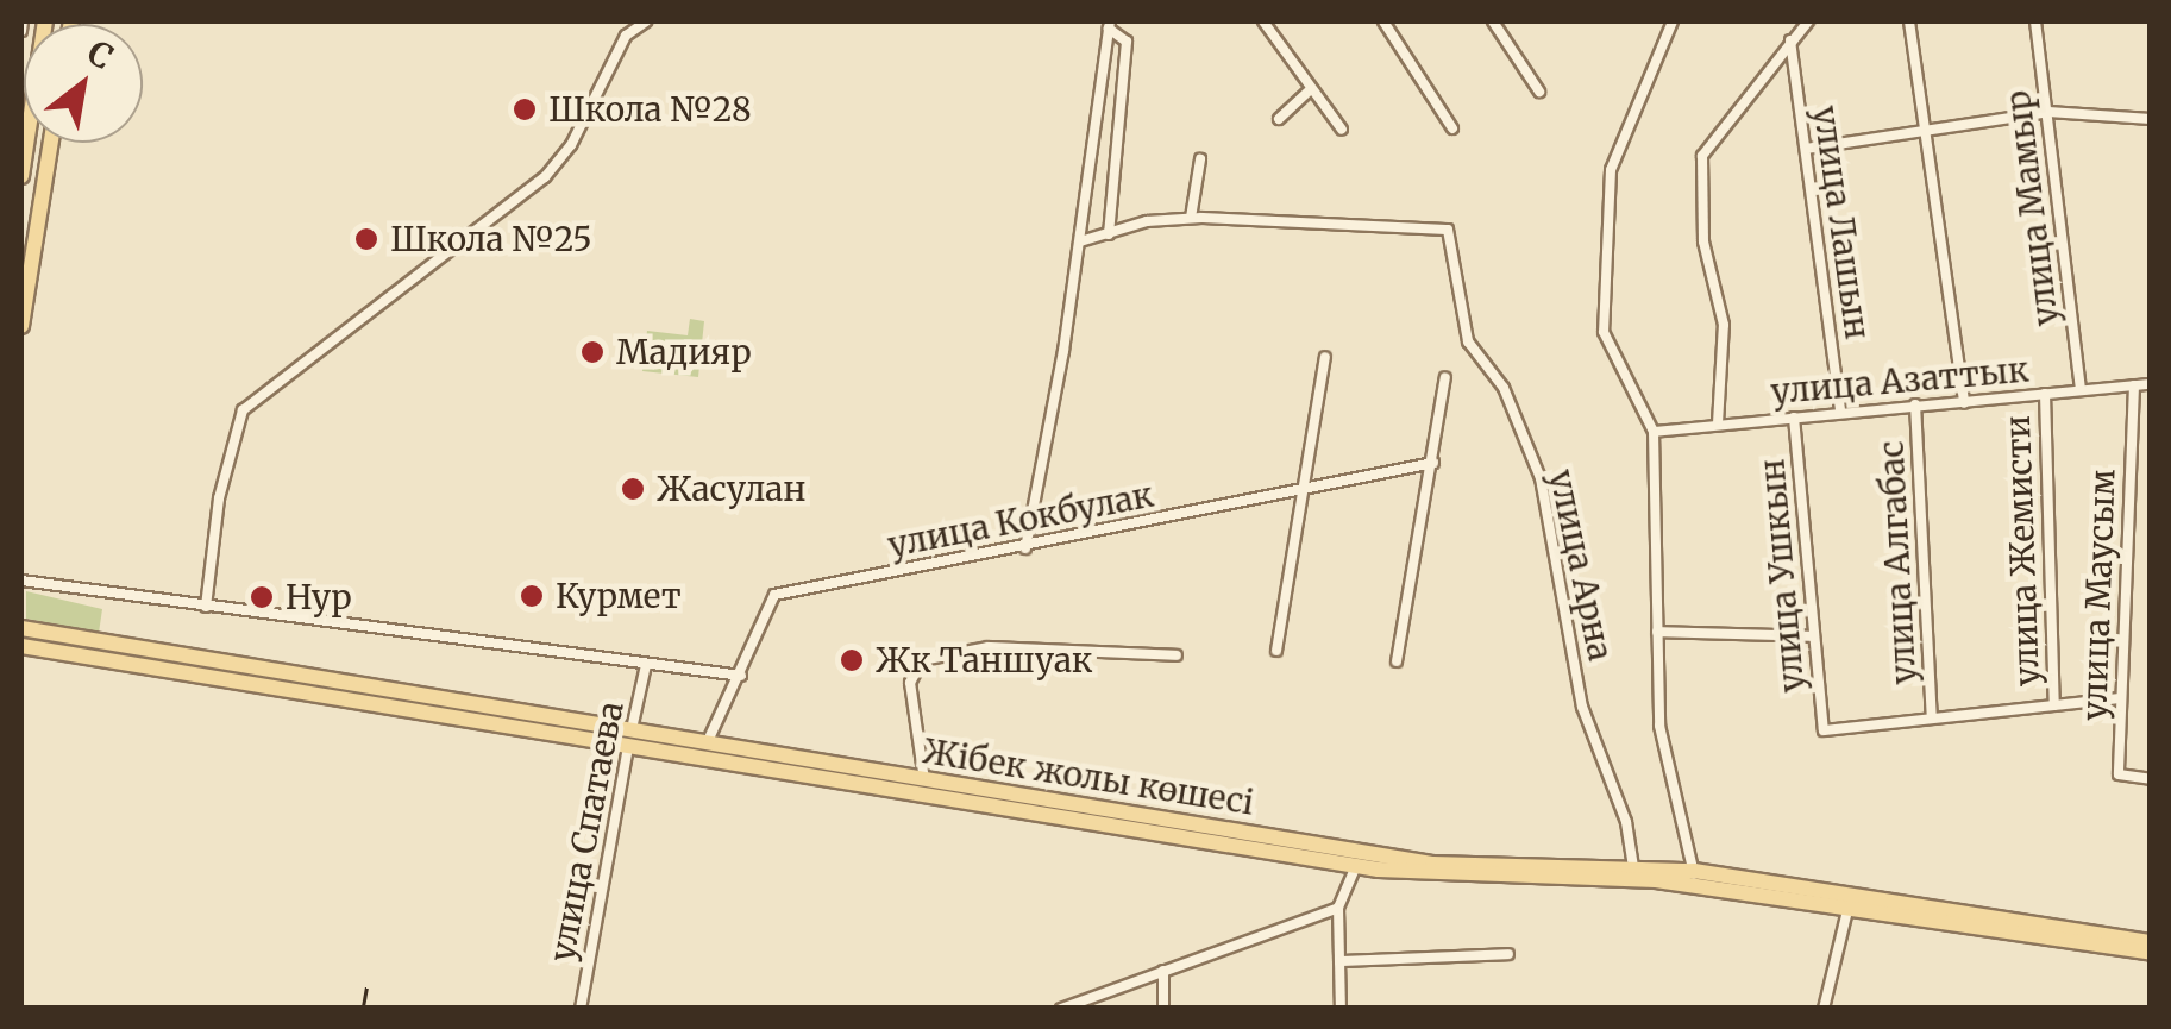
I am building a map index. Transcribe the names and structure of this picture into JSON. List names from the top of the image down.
{
  "streets": {
    "main road": ["Жібек жолы көшесі"],
    "street": [
      "улица Мамыр",
      "улица Лашын",
      "улица Азаттык",
      "улица Кокбулак",
      "улица Жемисти",
      "улица Алгабас",
      "улица Арна",
      "улица Ушкын",
      "улица Маусым",
      "улица Спатаева"
    ]
  },
  "crossings": [
    ["улица Мамыр", "улица Азаттык"],
    ["улица Лашын", "улица Азаттык"],
    ["улица Азаттык", "улица Жемисти"],
    ["улица Азаттык", "улица Алгабас"],
    ["улица Азаттык", "улица Ушкын"],
    ["улица Азаттык", "улица Маусым"],
    ["улица Кокбулак", "Жібек жолы көшесі"],
    ["улица Алгабас", "улица Ушкын"],
    ["улица Арна", "Жібек жолы көшесі"],
    ["Жібек жолы көшесі", "улица Спатаева"]
  ],
  "places": [
    "Школа №28",
    "Школа №25",
    "Мадияр",
    "Жасулан",
    "Курмет",
    "Нур",
    "Жк Таншуак"
  ],
  "north": "top right"
}
